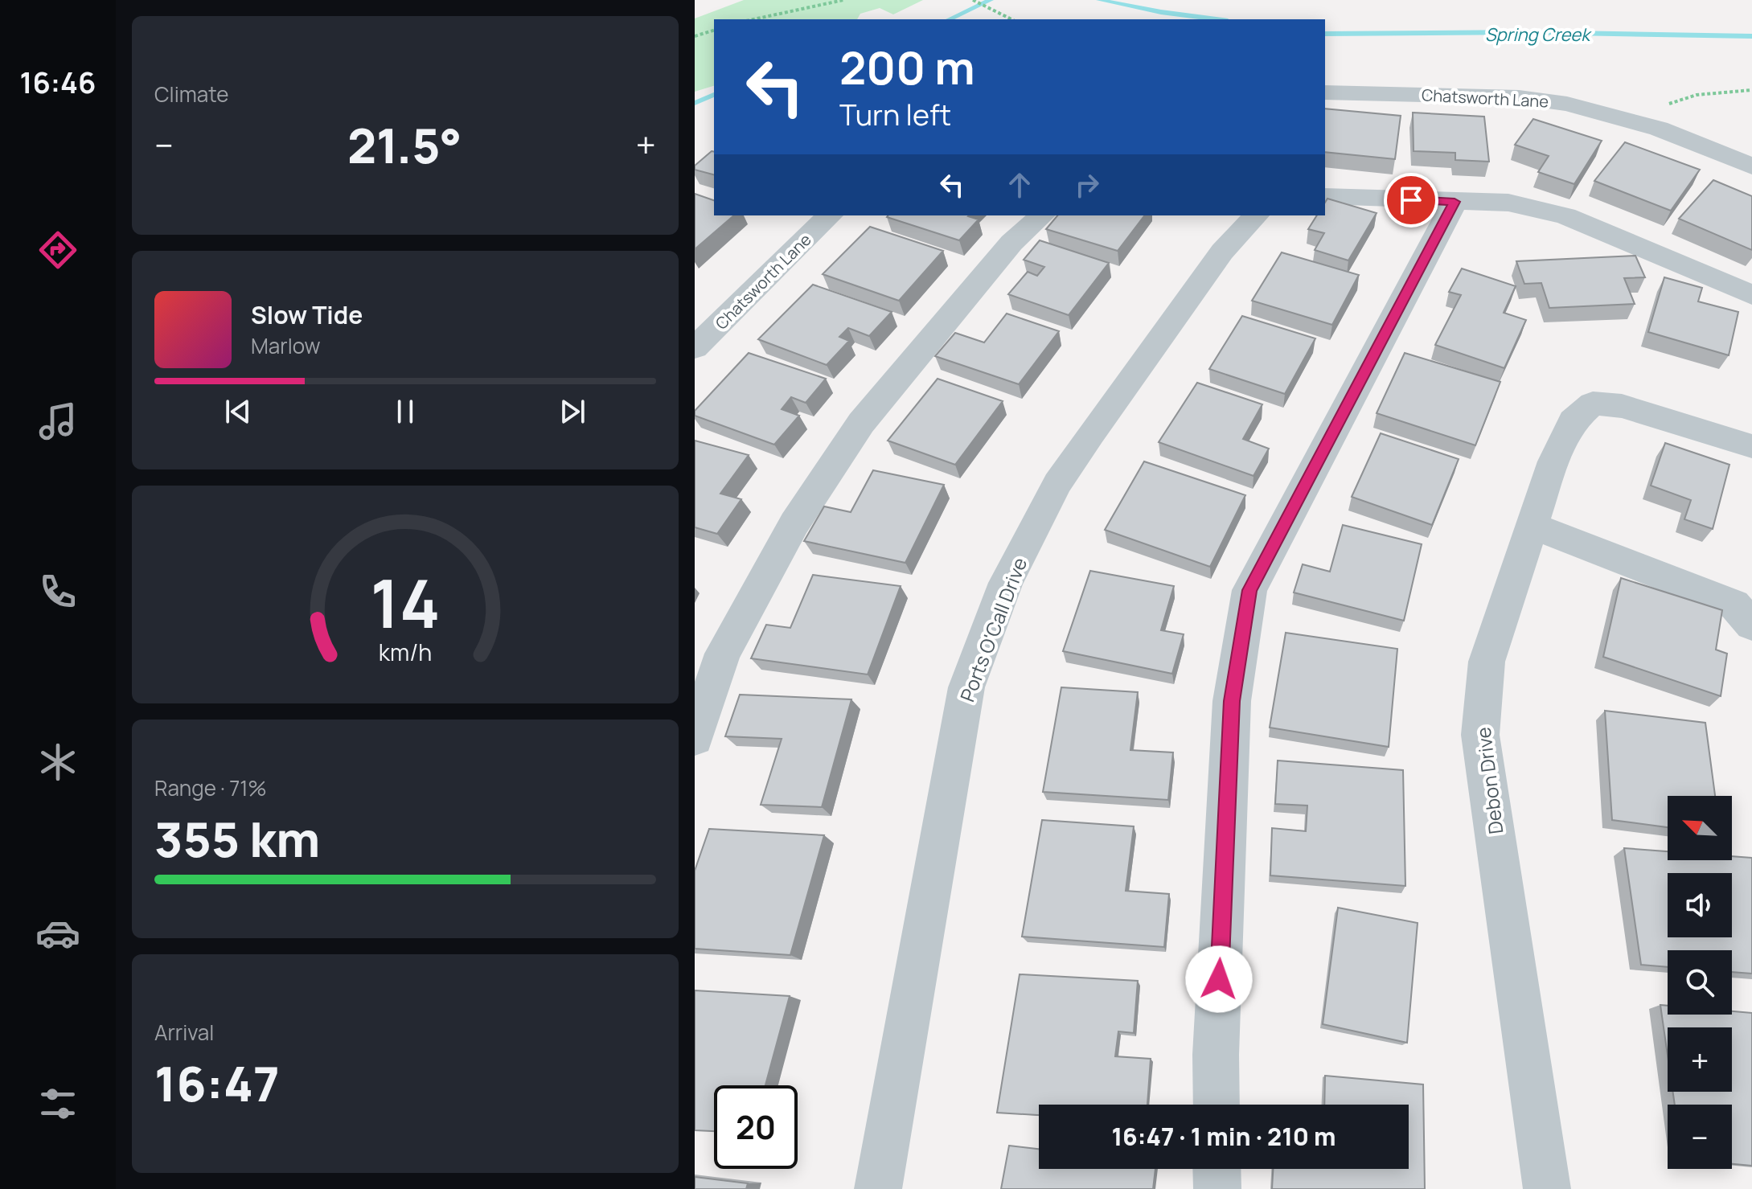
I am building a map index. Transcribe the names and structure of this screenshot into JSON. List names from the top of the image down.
{
  "streets": {
    "street": ["Chatsworth Lane", "Ports O'Call Drive", "Debon Drive"]
  },
  "water": ["Spring Creek"],
  "north": "top left",
  "page": {
    "tabs": "16:46",
    "tile": [
      "Climate",
      ["Range · 71%", "355 km"],
      ["Arrival", "16:47"]
    ],
    "turn": ["200 m", "Turn left"],
    "heat": ["−", "21.5°", "+"],
    "song": ["Slow Tide", "Marlow"],
    "map_buttons": ["+", "−"],
    "limit": "20",
    "trip": "16:47 · 1 min · 210 m",
    "gauge": ["14", "km/h"]
  }
}
